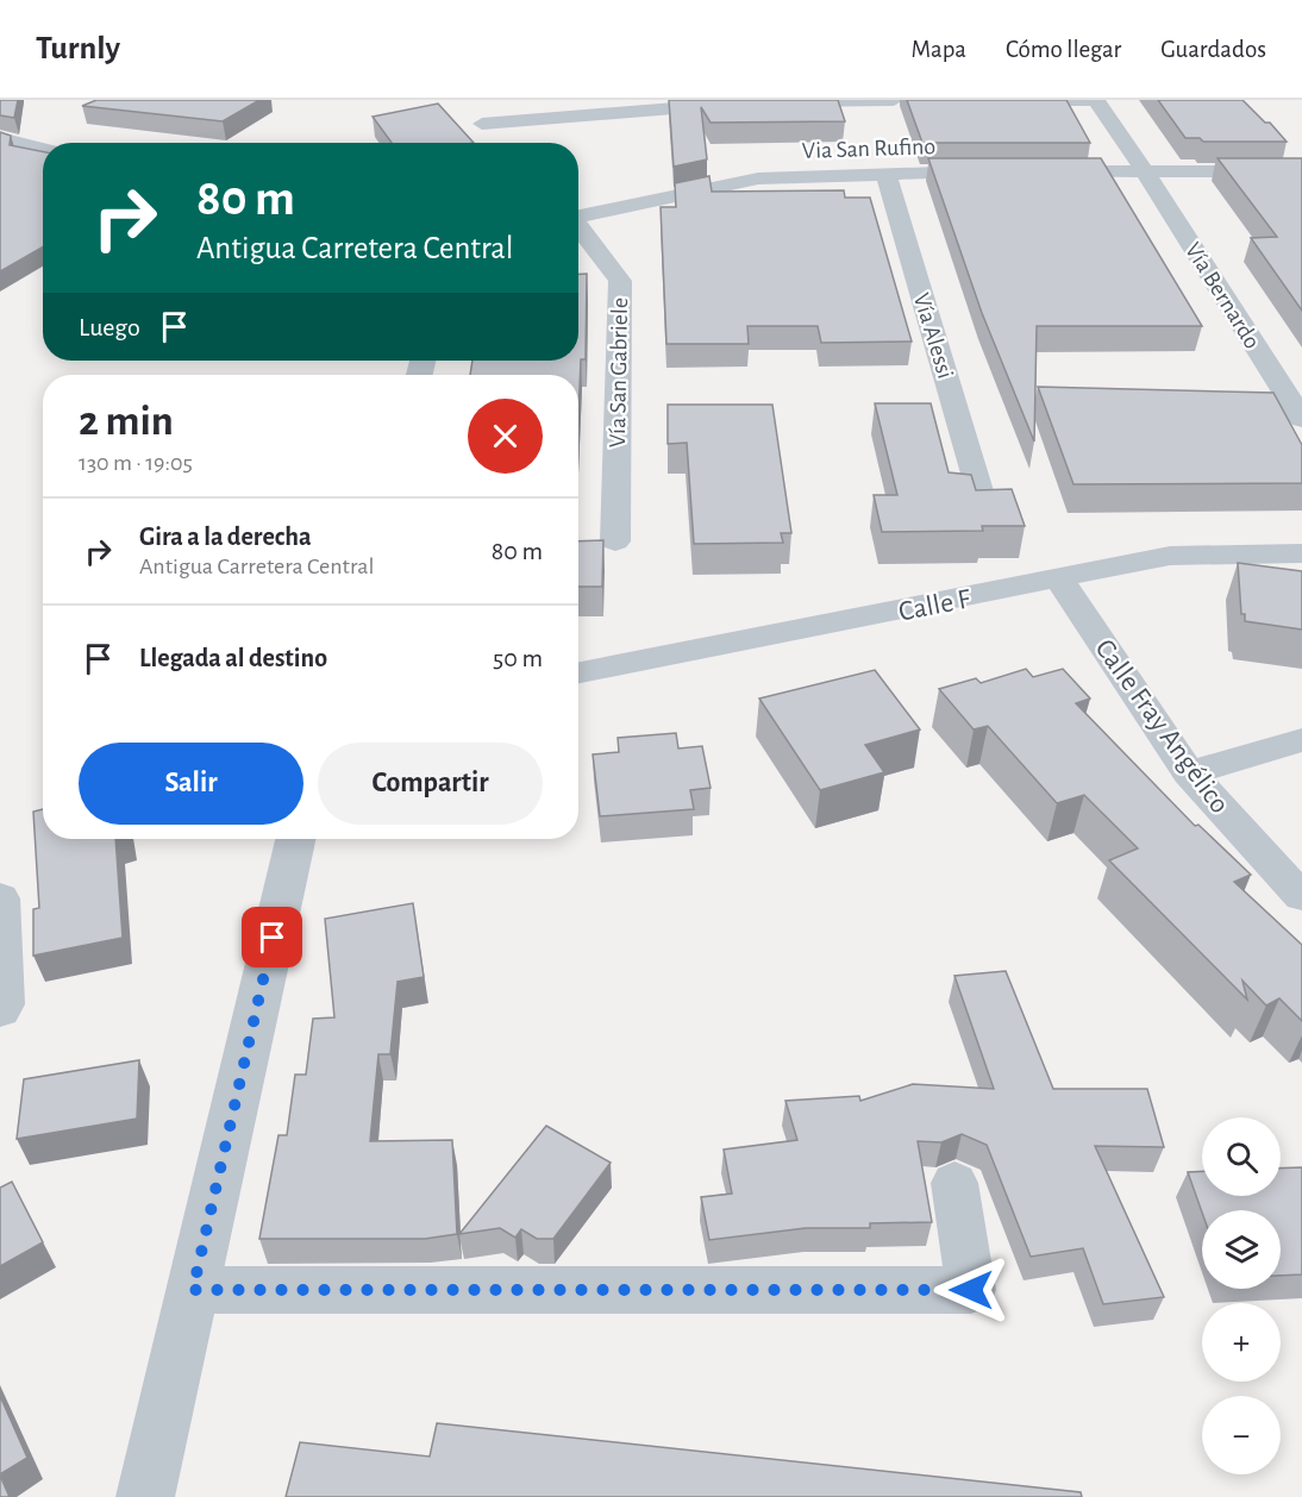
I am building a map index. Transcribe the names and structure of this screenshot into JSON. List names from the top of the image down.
{
  "streets": {
    "street": [
      "Via San Rufino",
      "Vía Bernardo",
      "Vía Alessi",
      "Vía San Gabriele",
      "Calle F",
      "Calle Fray Angélico"
    ]
  },
  "crossings": [
    ["Via San Rufino", "Vía Alessi"],
    ["Calle F", "Calle Fray Angélico"]
  ],
  "page": {
    "header": "Turnly",
    "nav": ["Mapa", "Cómo llegar", "Guardados"],
    "turn": ["80 m", "Antigua Carretera Central"],
    "then": "Luego",
    "heading": ["2 min", "130 m · 19:05"],
    "list": [
      {
        "name": "Gira a la derecha",
        "note": "Antigua Carretera Central",
        "value": "80 m"
      },
      {
        "name": "Llegada al destino",
        "value": "50 m"
      }
    ],
    "buttons": ["Salir", "Compartir"],
    "map_buttons": ["+", "−"]
  }
}
